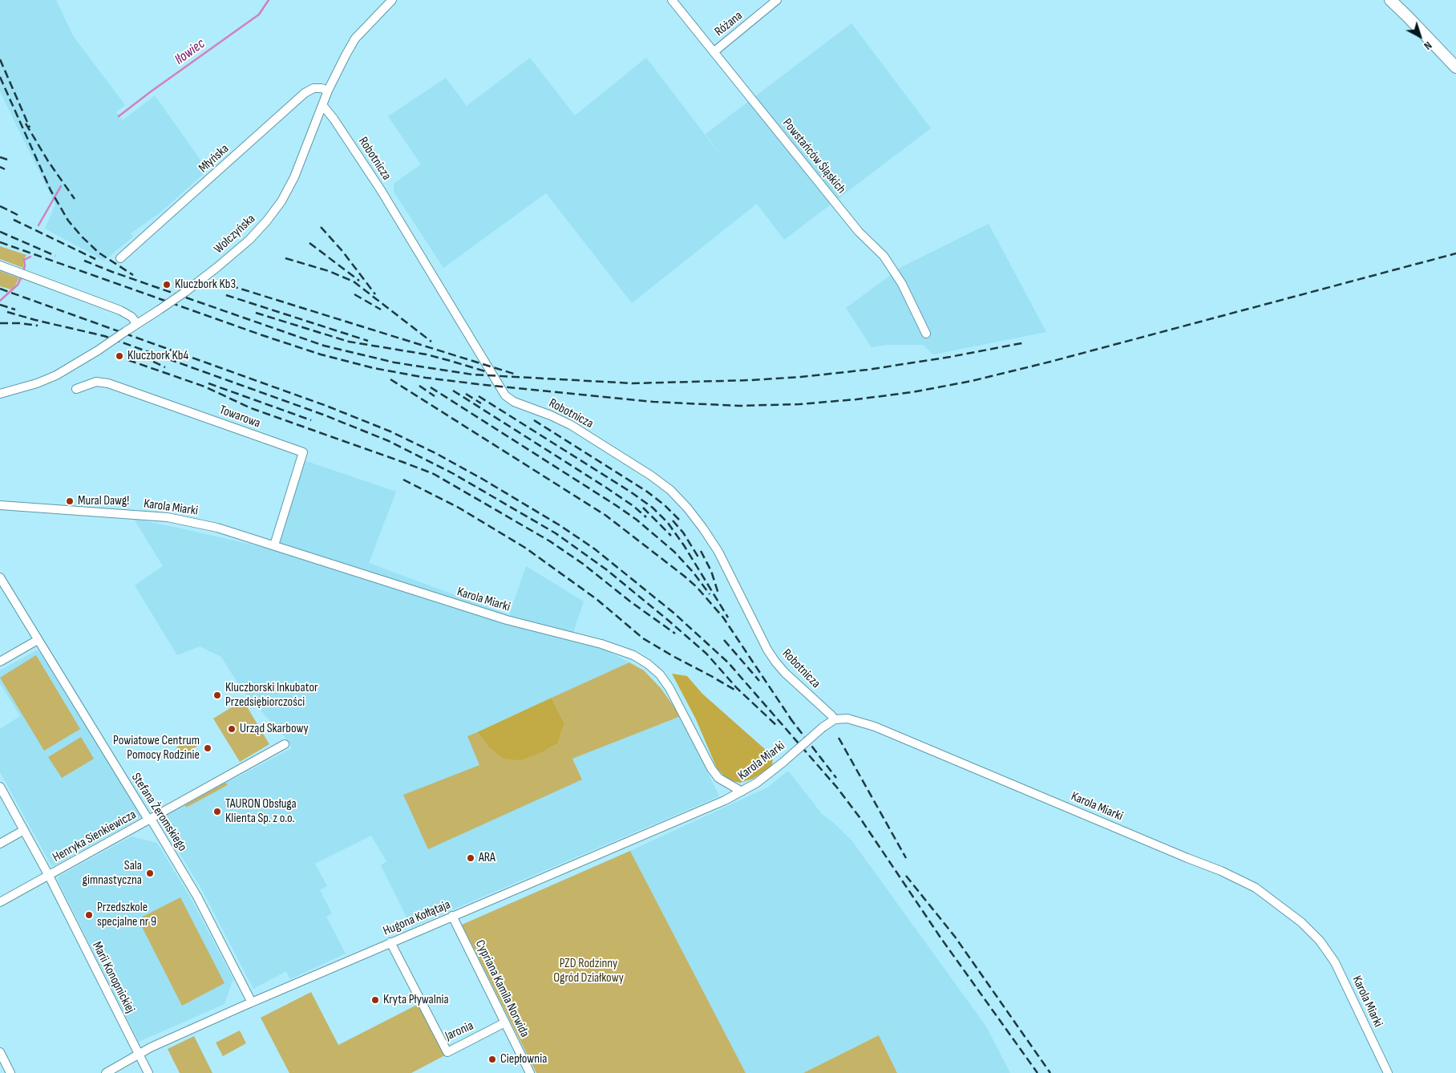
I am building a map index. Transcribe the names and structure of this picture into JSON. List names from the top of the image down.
{
  "streets": {
    "street": [
      "Różana",
      "Powstańców Śląskich",
      "Młyńska",
      "Robotnicza",
      "Wołczyńska",
      "Towarowa",
      "Karola Miarki",
      "Stefana Żeromskiego",
      "Henryka Sienkiewicza",
      "Hugona Kołłątaja",
      "Marii Konopnickiej",
      "Cypriana Kamila Norwida",
      "Jaronia"
    ]
  },
  "crossings": [
    ["Różana", "Powstańców Śląskich"],
    ["Młyńska", "Wołczyńska"],
    ["Robotnicza", "Wołczyńska"],
    ["Robotnicza", "Karola Miarki"],
    ["Towarowa", "Karola Miarki"],
    ["Karola Miarki", "Hugona Kołłątaja"],
    ["Stefana Żeromskiego", "Henryka Sienkiewicza"],
    ["Stefana Żeromskiego", "Hugona Kołłątaja"],
    ["Henryka Sienkiewicza", "Marii Konopnickiej"],
    ["Hugona Kołłątaja", "Marii Konopnickiej"],
    ["Hugona Kołłątaja", "Cypriana Kamila Norwida"],
    ["Hugona Kołłątaja", "Jaronia"],
    ["Cypriana Kamila Norwida", "Jaronia"]
  ],
  "water": ["Iłowiec"],
  "parks": ["PZD Rodzinny Ogród Działkowy"],
  "places": [
    "Kluczbork Kb3",
    "Kluczbork Kb4",
    "Mural Dawg!",
    "Kluczborski Inkubator Przedsiębiorczości",
    "Urząd Skarbowy",
    "Powiatowe Centrum Pomocy Rodzinie",
    "TAURON Obsługa Klienta Sp. z o.o.",
    "ARA",
    "Sala gimnastyczna",
    "Przedszkole specjalne nr 9",
    "Kryta Pływalnia",
    "Ciepłownia"
  ],
  "north": "bottom right"
}
